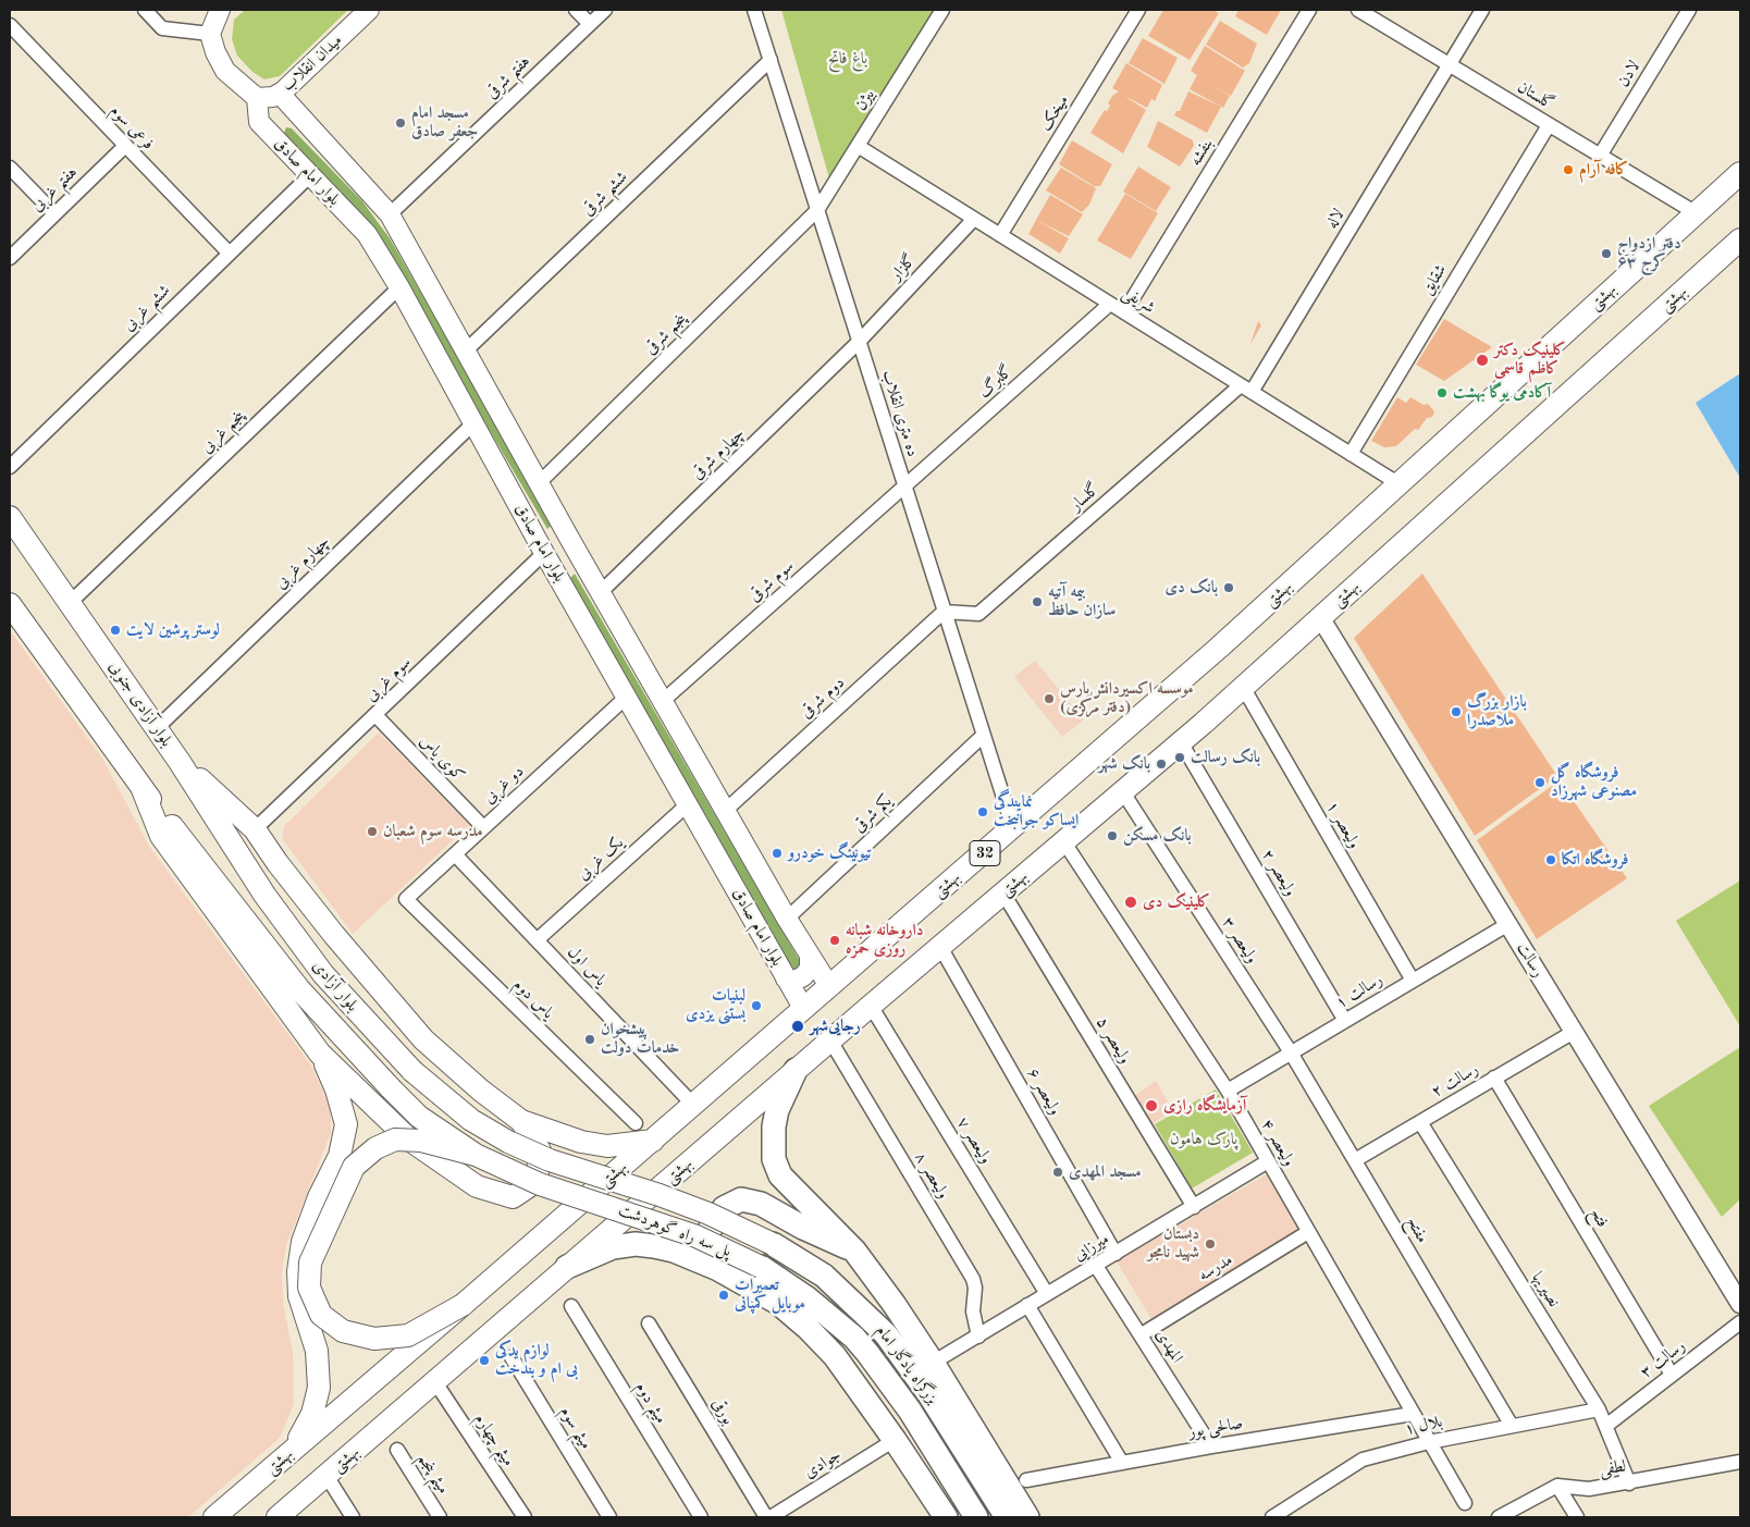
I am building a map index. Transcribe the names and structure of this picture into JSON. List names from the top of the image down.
{
  "streets": {
    "highway": ["بزرگراه یادگار امام"],
    "main road": [
      "میدان انقلاب",
      "بلوار امام صادق",
      "بهشتى",
      "بهشتی",
      "بلوار آزادی جنوبی",
      "32",
      "بلوار آزادی",
      "پل سه راه گوهردشت"
    ],
    "street": [
      "لادن",
      "هفتم شرقی",
      "گلستان",
      "بیژن",
      "میخک",
      "فرعی سوم",
      "بنفشه",
      "هفتم غربی",
      "ششم شرقی",
      "لاله",
      "گلزار",
      "شقایق",
      "شریفی",
      "ششم غربی",
      "پنجم شرقی",
      "گلبرگ",
      "ده متری انقلاب",
      "پنجم غربی",
      "چهارم شرقی",
      "گلسار",
      "چهارم غربی",
      "سوم شرقی",
      "سوم غربی",
      "دوم شرقی",
      "کوی یاس",
      "دو غربی",
      "یکم شرقی",
      "ولیعصر ۱",
      "یک غربی",
      "ولیعصر ۲",
      "ولیعصر ۳",
      "رسالت",
      "یاس اول",
      "رسالت ۱",
      "یاس دوم",
      "ولیعصر ۵",
      "رسالت ۲",
      "ولیعصر ۶",
      "ولیعصر ۷",
      "ولیعصر ۴",
      "ولیعصر ۸",
      "فتح",
      "مفتح",
      "میرزایی",
      "مدرسه",
      "نصیریها",
      "المهدی",
      "رسالت ۳",
      "میثم دوم",
      "بورقی",
      "بلال ۱",
      "میثم سوم",
      "صالحی پور",
      "میثم چهارم",
      "جوادی",
      "لطفی",
      "میثم پنجم"
    ]
  },
  "crossings": [
    ["میدان انقلاب", "بلوار امام صادق"],
    ["لادن", "گلستان"],
    ["هفتم شرقی", "بلوار امام صادق"],
    ["گلستان", "لاله"],
    ["گلستان", "شقایق"],
    ["گلستان", "بهشتى"],
    ["بیژن", "شریفی"],
    ["بیژن", "پنجم شرقی"],
    ["بیژن", "ده متری انقلاب"],
    ["میخک", "شریفی"],
    ["فرعی سوم", "هفتم غربی"],
    ["فرعی سوم", "ششم غربی"],
    ["بنفشه", "شریفی"],
    ["بلوار امام صادق", "ششم شرقی"],
    ["بلوار امام صادق", "بهشتى"],
    ["بلوار امام صادق", "ششم غربی"],
    ["بلوار امام صادق", "پنجم شرقی"],
    ["بلوار امام صادق", "پنجم غربی"],
    ["بلوار امام صادق", "چهارم شرقی"],
    ["بلوار امام صادق", "چهارم غربی"],
    ["بلوار امام صادق", "سوم شرقی"],
    ["بلوار امام صادق", "سوم غربی"],
    ["بلوار امام صادق", "دوم شرقی"],
    ["بلوار امام صادق", "دو غربی"],
    ["بلوار امام صادق", "یکم شرقی"],
    ["بلوار امام صادق", "یک غربی"],
    ["ششم شرقی", "ده متری انقلاب"],
    ["لاله", "شریفی"],
    ["لاله", "گلسار"],
    ["گلزار", "شریفی"],
    ["گلزار", "ده متری انقلاب"],
    ["گلزار", "چهارم شرقی"],
    ["شقایق", "شریفی"],
    ["بهشتى", "شریفی"],
    ["بهشتى", "ده متری انقلاب"],
    ["بهشتى", "یاس اول"],
    ["بهشتی", "ولیعصر ۱"],
    ["بهشتی", "ولیعصر ۲"],
    ["بهشتی", "ولیعصر ۳"],
    ["بهشتی", "رسالت"],
    ["بهشتی", "ولیعصر ۵"],
    ["بهشتی", "ولیعصر ۶"],
    ["بهشتی", "ولیعصر ۷"],
    ["بهشتی", "ولیعصر ۴"],
    ["بهشتی", "ولیعصر ۸"],
    ["بهشتی", "میثم چهارم"],
    ["شریفی", "گلبرگ"],
    ["شریفی", "گلسار"],
    ["پنجم شرقی", "ده متری انقلاب"],
    ["گلبرگ", "ده متری انقلاب"],
    ["گلبرگ", "سوم شرقی"],
    ["ده متری انقلاب", "چهارم شرقی"],
    ["ده متری انقلاب", "گلسار"],
    ["ده متری انقلاب", "سوم شرقی"],
    ["ده متری انقلاب", "دوم شرقی"],
    ["ده متری انقلاب", "یکم شرقی"],
    ["پنجم غربی", "بلوار آزادی جنوبی"],
    ["گلسار", "دوم شرقی"],
    ["چهارم غربی", "بلوار آزادی جنوبی"],
    ["سوم غربی", "کوی یاس"],
    ["بلوار آزادی جنوبی", "بلوار آزادی"],
    ["کوی یاس", "دو غربی"],
    ["دو غربی", "یاس اول"],
    ["دو غربی", "یاس دوم"],
    ["ولیعصر ۱", "رسالت ۱"],
    ["یک غربی", "یاس اول"],
    ["ولیعصر ۲", "رسالت ۱"],
    ["ولیعصر ۳", "رسالت ۱"],
    ["ولیعصر ۳", "مفتح"],
    ["رسالت", "رسالت ۱"],
    ["رسالت", "رسالت ۲"],
    ["بلوار آزادی", "پل سه راه گوهردشت"],
    ["رسالت ۱", "ولیعصر ۴"],
    ["رسالت ۱", "مفتح"],
    ["ولیعصر ۵", "میرزایی"],
    ["رسالت ۲", "فتح"],
    ["رسالت ۲", "مفتح"],
    ["رسالت ۲", "نصیریها"],
    ["ولیعصر ۶", "میرزایی"],
    ["ولیعصر ۷", "میرزایی"],
    ["ولیعصر ۴", "میرزایی"],
    ["ولیعصر ۴", "مدرسه"],
    ["ولیعصر ۴", "بلال ۱"],
    ["ولیعصر ۴", "صالحی پور"],
    ["ولیعصر ۸", "میرزایی"],
    ["فتح", "رسالت ۳"],
    ["مفتح", "بلال ۱"],
    ["پل سه راه گوهردشت", "بزرگراه یادگار امام"],
    ["میرزایی", "المهدی"],
    ["مدرسه", "المهدی"],
    ["نصیریها", "رسالت ۳"],
    ["نصیریها", "بلال ۱"],
    ["نصیریها", "لطفی"],
    ["المهدی", "صالحی پور"],
    ["بورقی", "جوادی"]
  ],
  "parks": ["باغ فاتح", "پارک هامون"],
  "places": [
    "مسجد امام جعفر صادق",
    "کافه آرام",
    "دفتر ازدواج ۶۳ کرج",
    "کلینیک دکتر کاظم قاسمی",
    "آکادمی یوگا بهشت",
    "بانک دی",
    "بیمه آتیه سازان حافظ",
    "لوستر پرشين لايت",
    "موسسه اکسیردانش‌پارس (دفتر مرکزی)",
    "بازار بزرگ ملاصدرا",
    "بانک رسالت",
    "بانک شهر",
    "فروشگاه گل مصنوعی شهرزاد",
    "نمایندگی ایساکو جوانبخت",
    "مدرسه سوم شعبان",
    "بانک مسکن",
    "تیونینگ خودرو",
    "فروشگاه اتکا",
    "کلینیک دی",
    "داروخانه شبانه روزی حمزه",
    "لبنیات بستنی یزدی",
    "رجایی‌شهر",
    "پیشخوان خدمات دولت",
    "آزمایشگاه رازی",
    "مسجد المهدی",
    "دبستان شهید نامجو",
    "تعمیرات موبایل کمپانی",
    "لوازم یدکی بی ام و بندخت"
  ]
}
